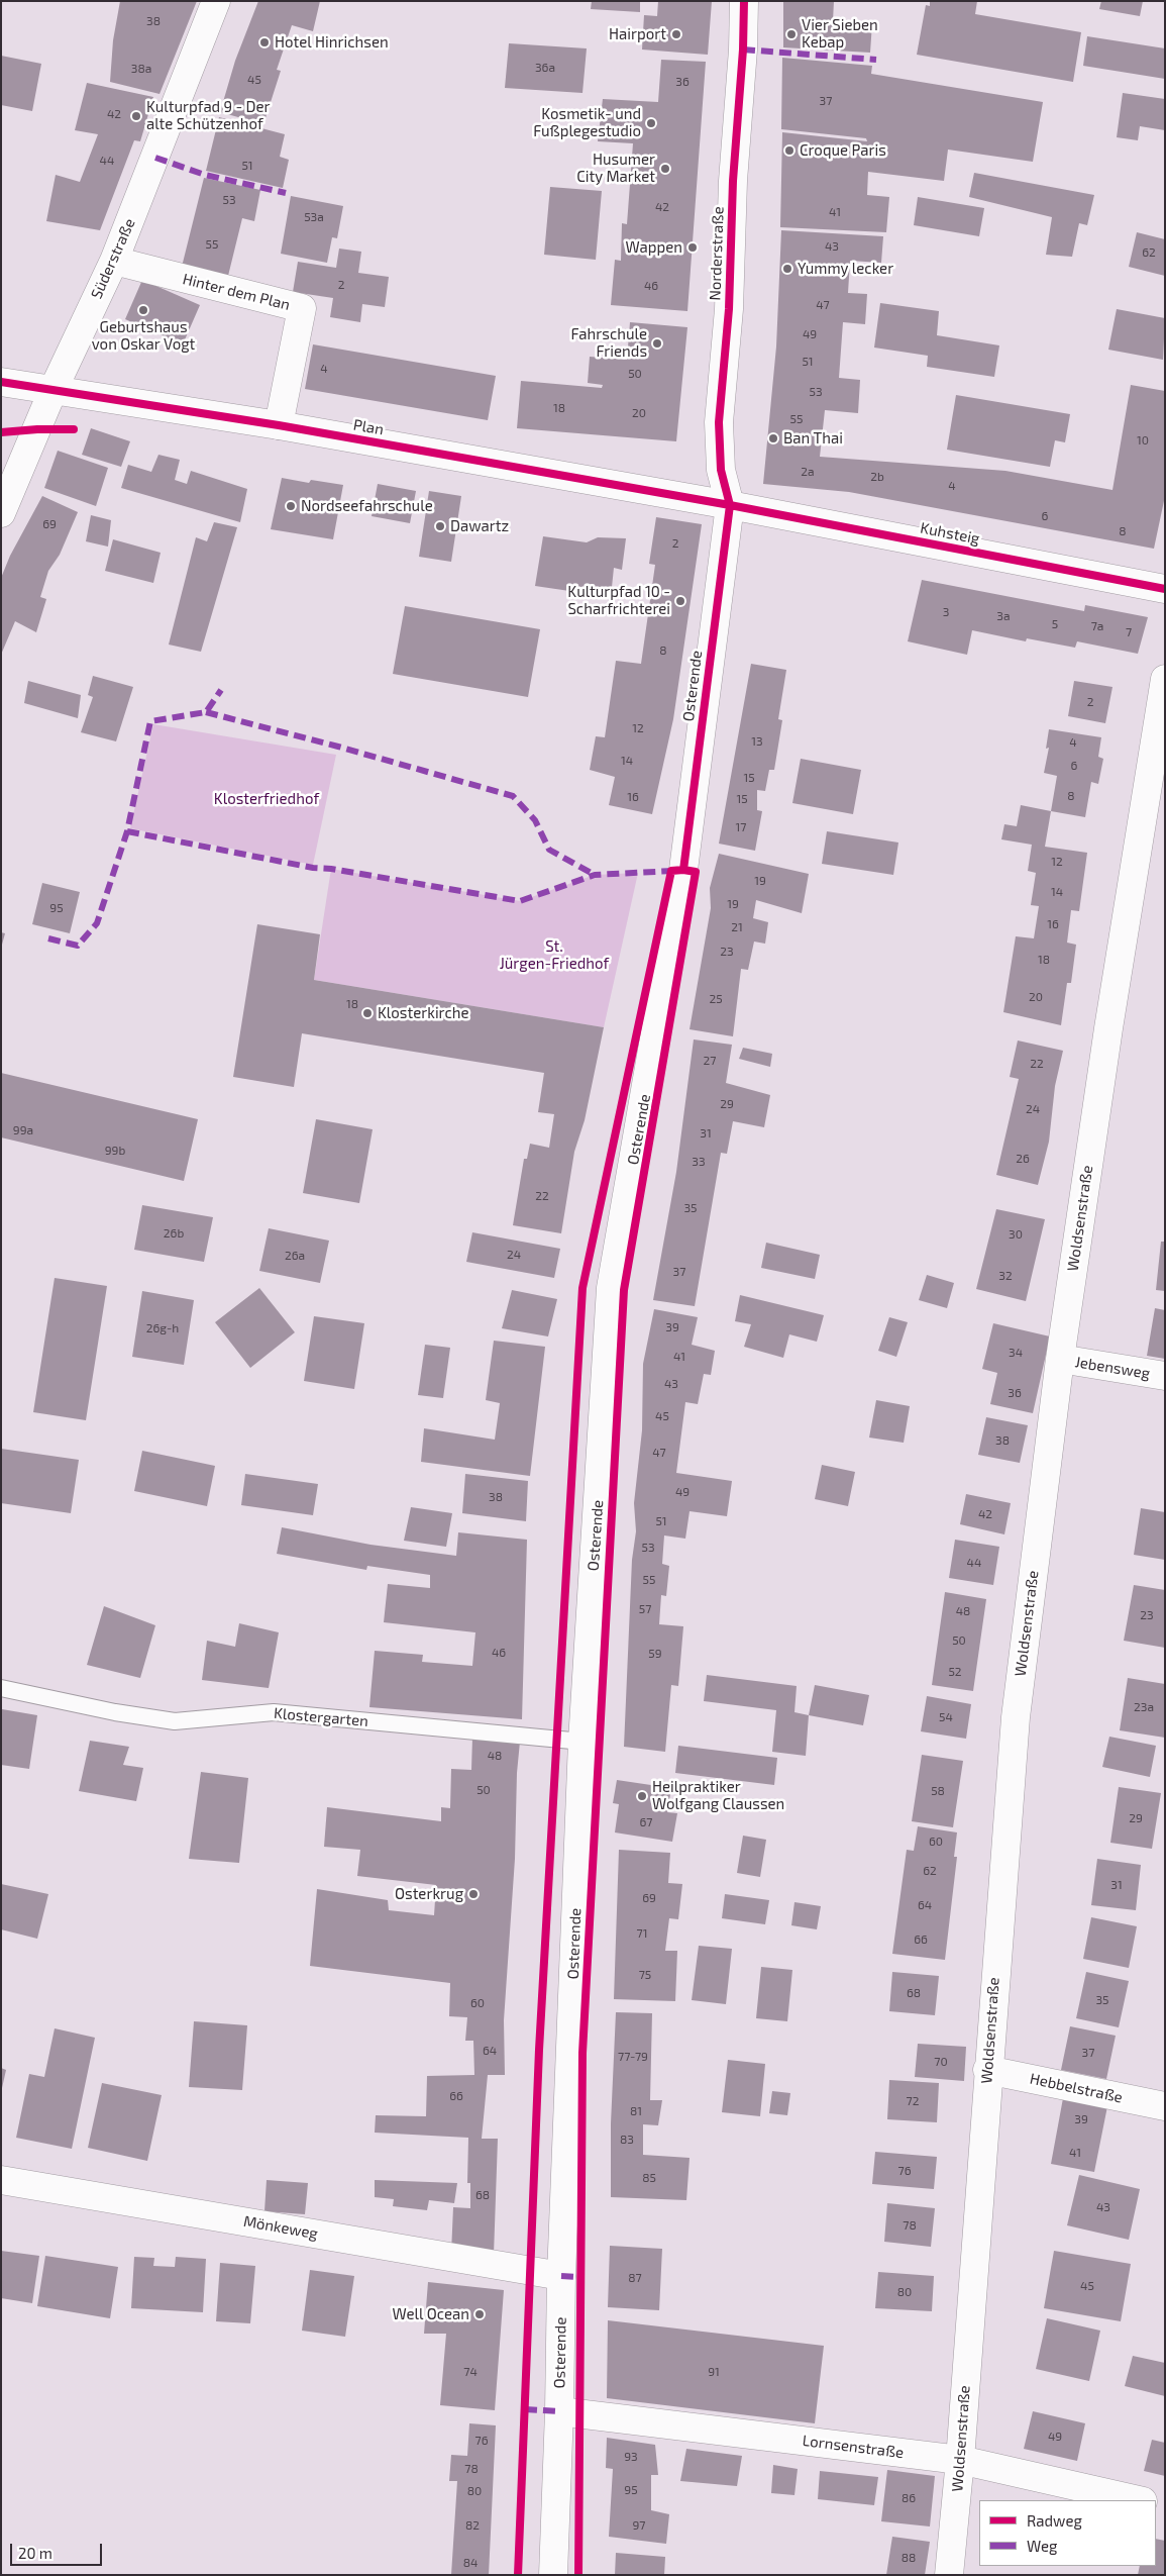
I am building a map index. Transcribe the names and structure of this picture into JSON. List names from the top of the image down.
{
  "streets": {
    "street": [
      "Norderstraße",
      "Süderstraße",
      "Hinter dem Plan",
      "Plan",
      "Kuhsteig",
      "Osterende",
      "Woldsenstraße",
      "Jebensweg",
      "Hebbelstraße",
      "Mönkeweg",
      "Lornsenstraße"
    ],
    "lane": ["Klostergarten"]
  },
  "crossings": [
    ["Norderstraße", "Plan"],
    ["Norderstraße", "Kuhsteig"],
    ["Norderstraße", "Osterende"],
    ["Süderstraße", "Hinter dem Plan"],
    ["Süderstraße", "Plan"],
    ["Hinter dem Plan", "Plan"],
    ["Plan", "Kuhsteig"],
    ["Plan", "Osterende"],
    ["Kuhsteig", "Osterende"],
    ["Osterende", "Klostergarten"],
    ["Osterende", "Mönkeweg"],
    ["Osterende", "Lornsenstraße"],
    ["Woldsenstraße", "Jebensweg"],
    ["Woldsenstraße", "Hebbelstraße"],
    ["Woldsenstraße", "Lornsenstraße"]
  ],
  "parks": ["Klosterfriedhof", "St. Jürgen-Friedhof"],
  "places": [
    "Hairport",
    "Vier Sieben Kebap",
    "Hotel Hinrichsen",
    "Kulturpfad 9 - Der alte Schützenhof",
    "Kosmetik- und Fußplegestudio",
    "Croque Paris",
    "Husumer City Market",
    "Wappen",
    "Yummy lecker",
    "Geburtshaus von Oskar Vogt",
    "Fahrschule Friends",
    "Ban Thai",
    "Nordseefahrschule",
    "Dawartz",
    "Kulturpfad 10 - Scharfrichterei",
    "Klosterkirche",
    "Heilpraktiker Wolfgang Claussen",
    "Osterkrug",
    "Well Ocean"
  ],
  "house_numbers": [
    "38",
    "36a",
    "38a",
    "45",
    "36",
    "37",
    "42",
    "44",
    "51",
    "53",
    "42",
    "41",
    "53a",
    "55",
    "43",
    "62",
    "2",
    "46",
    "47",
    "49",
    "51",
    "4",
    "50",
    "53",
    "18",
    "20",
    "55",
    "10",
    "2a",
    "2b",
    "4",
    "6",
    "69",
    "8",
    "2",
    "3",
    "3a",
    "5",
    "7a",
    "7",
    "8",
    "2",
    "12",
    "13",
    "4",
    "14",
    "6",
    "15",
    "8",
    "16",
    "15",
    "17",
    "12",
    "19",
    "14",
    "19",
    "95",
    "16",
    "21",
    "23",
    "18",
    "20",
    "25",
    "18",
    "27",
    "22",
    "29",
    "24",
    "99a",
    "31",
    "99b",
    "26",
    "33",
    "22",
    "35",
    "26b",
    "30",
    "24",
    "26a",
    "37",
    "32",
    "39",
    "26g-h",
    "34",
    "41",
    "43",
    "36",
    "45",
    "38",
    "47",
    "49",
    "38",
    "42",
    "51",
    "53",
    "44",
    "55",
    "57",
    "48",
    "23",
    "50",
    "46",
    "59",
    "52",
    "23a",
    "54",
    "48",
    "50",
    "58",
    "29",
    "67",
    "60",
    "62",
    "31",
    "69",
    "64",
    "71",
    "66",
    "75",
    "68",
    "35",
    "60",
    "64",
    "37",
    "77-79",
    "70",
    "66",
    "72",
    "81",
    "39",
    "83",
    "41",
    "76",
    "85",
    "68",
    "43",
    "78",
    "87",
    "45",
    "80",
    "74",
    "91",
    "49",
    "76",
    "93",
    "78",
    "95",
    "80",
    "86",
    "82",
    "97",
    "88",
    "84"
  ],
  "legend": ["Radweg", "Weg"],
  "scale_bar": "20 m"
}
